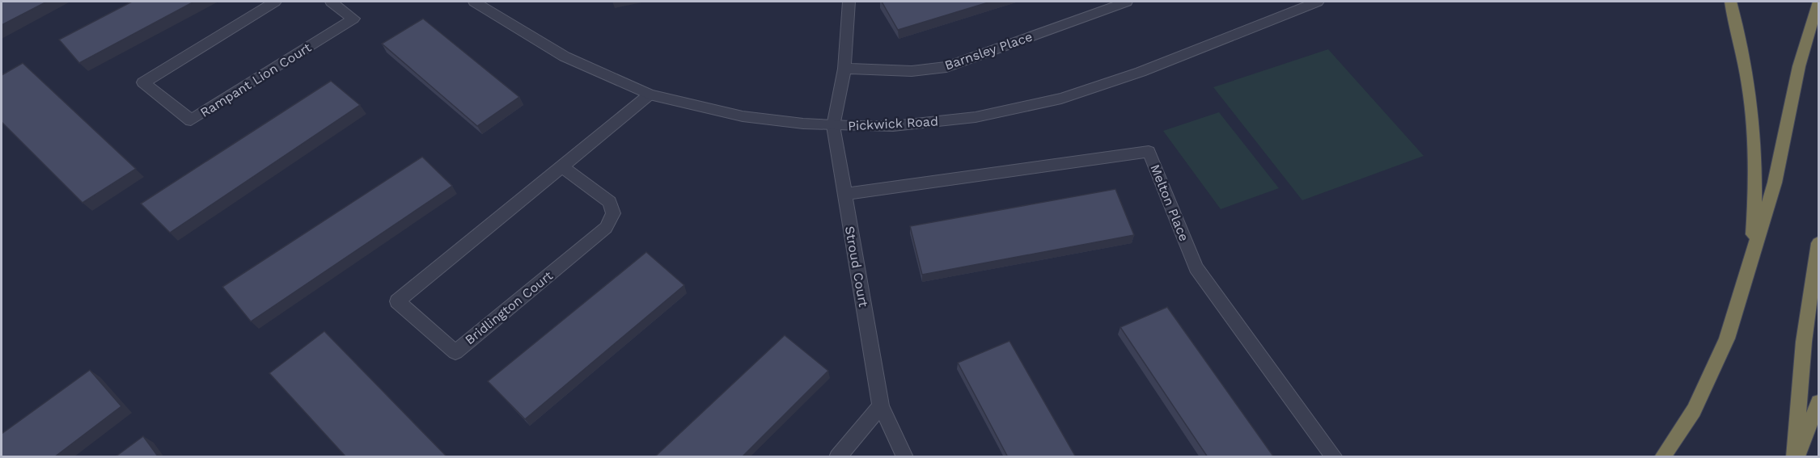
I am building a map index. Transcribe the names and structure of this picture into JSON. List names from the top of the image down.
{
  "streets": {
    "street": [
      "Barnsley Place",
      "Rampant Lion Court",
      "Pickwick Road",
      "Melton Place",
      "Stroud Court",
      "Bridlington Court"
    ]
  },
  "crossings": [
    ["Barnsley Place", "Stroud Court"],
    ["Pickwick Road", "Stroud Court"],
    ["Pickwick Road", "Bridlington Court"],
    ["Melton Place", "Stroud Court"]
  ]
}
